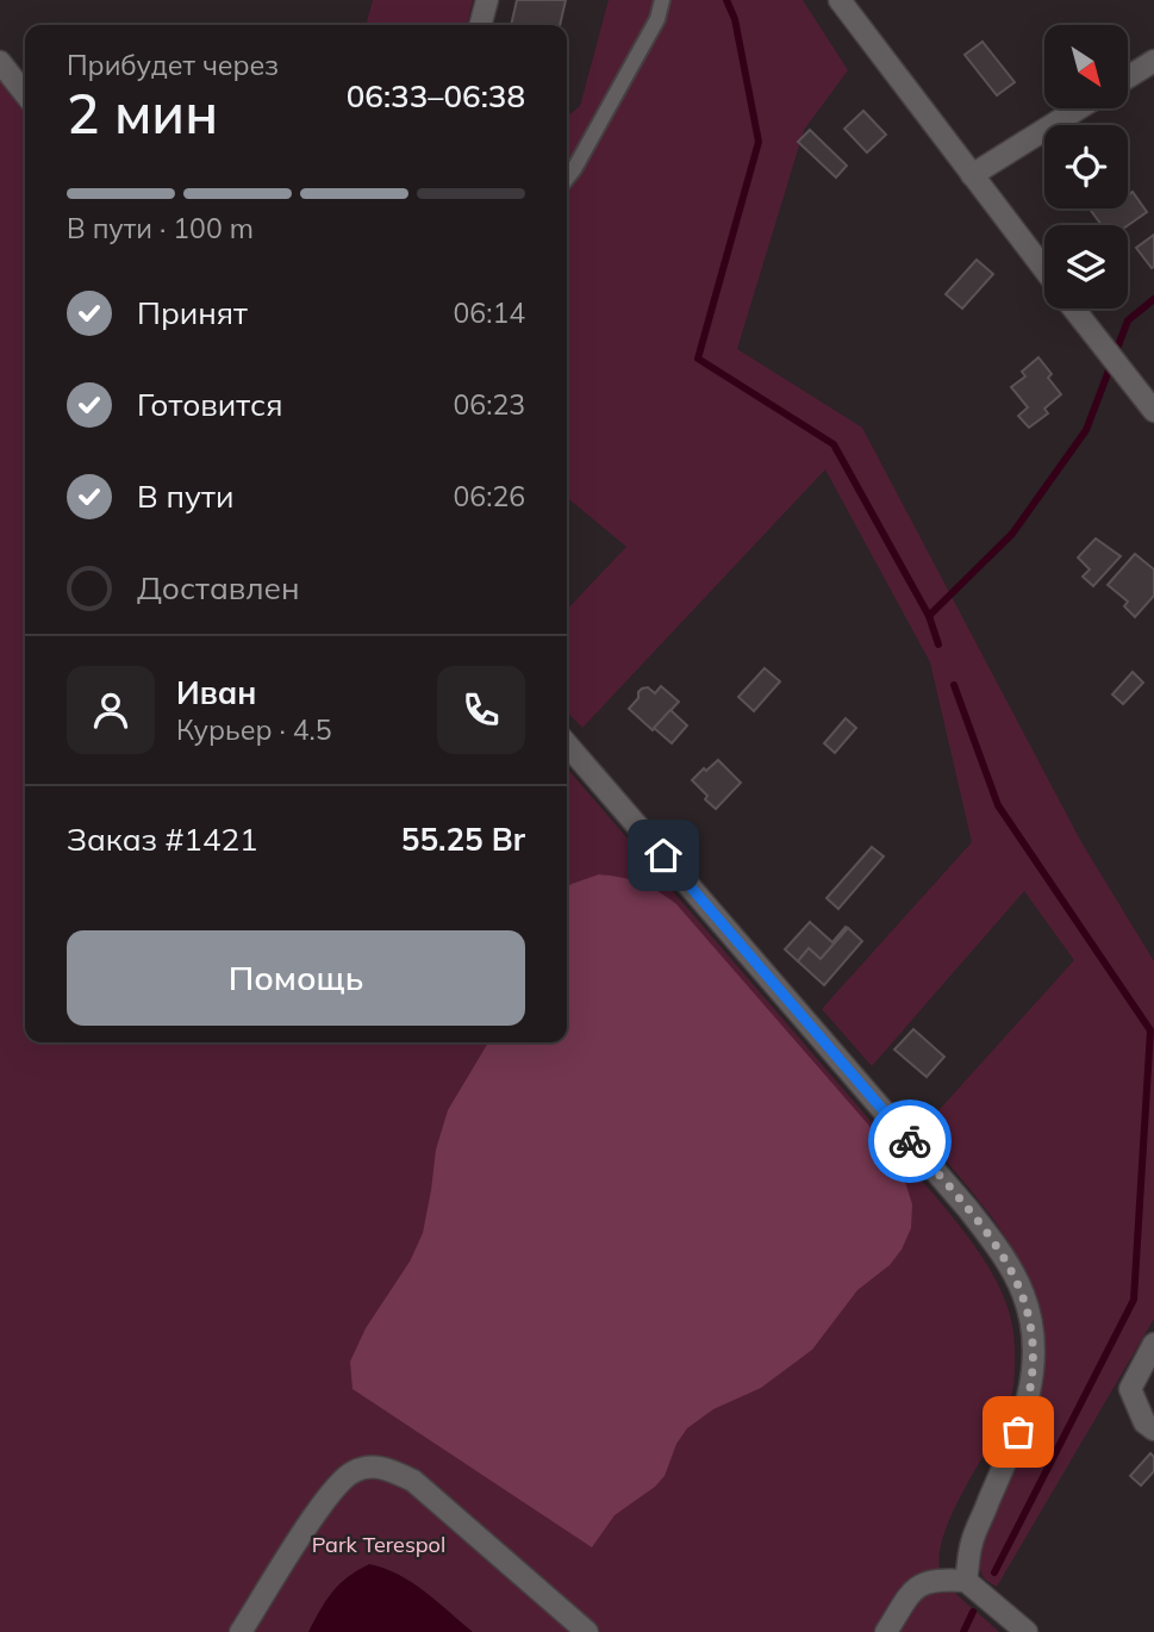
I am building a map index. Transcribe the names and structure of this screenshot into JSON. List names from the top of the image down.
{
  "parks": ["Park Terespol"],
  "north": "bottom right",
  "page": {
    "heading": ["2 мин", "Прибудет через", "06:33–06:38"],
    "panel": [
      "Иван",
      "Курьер · 4.5",
      "Заказ #1421",
      "55.25 Br"
    ],
    "bar": "В пути · 100 m",
    "list": [
      ["Принят", "06:14"],
      ["Готовится", "06:23"],
      ["В пути", "06:26"],
      "Доставлен"
    ],
    "buttons": "Помощь"
  }
}
